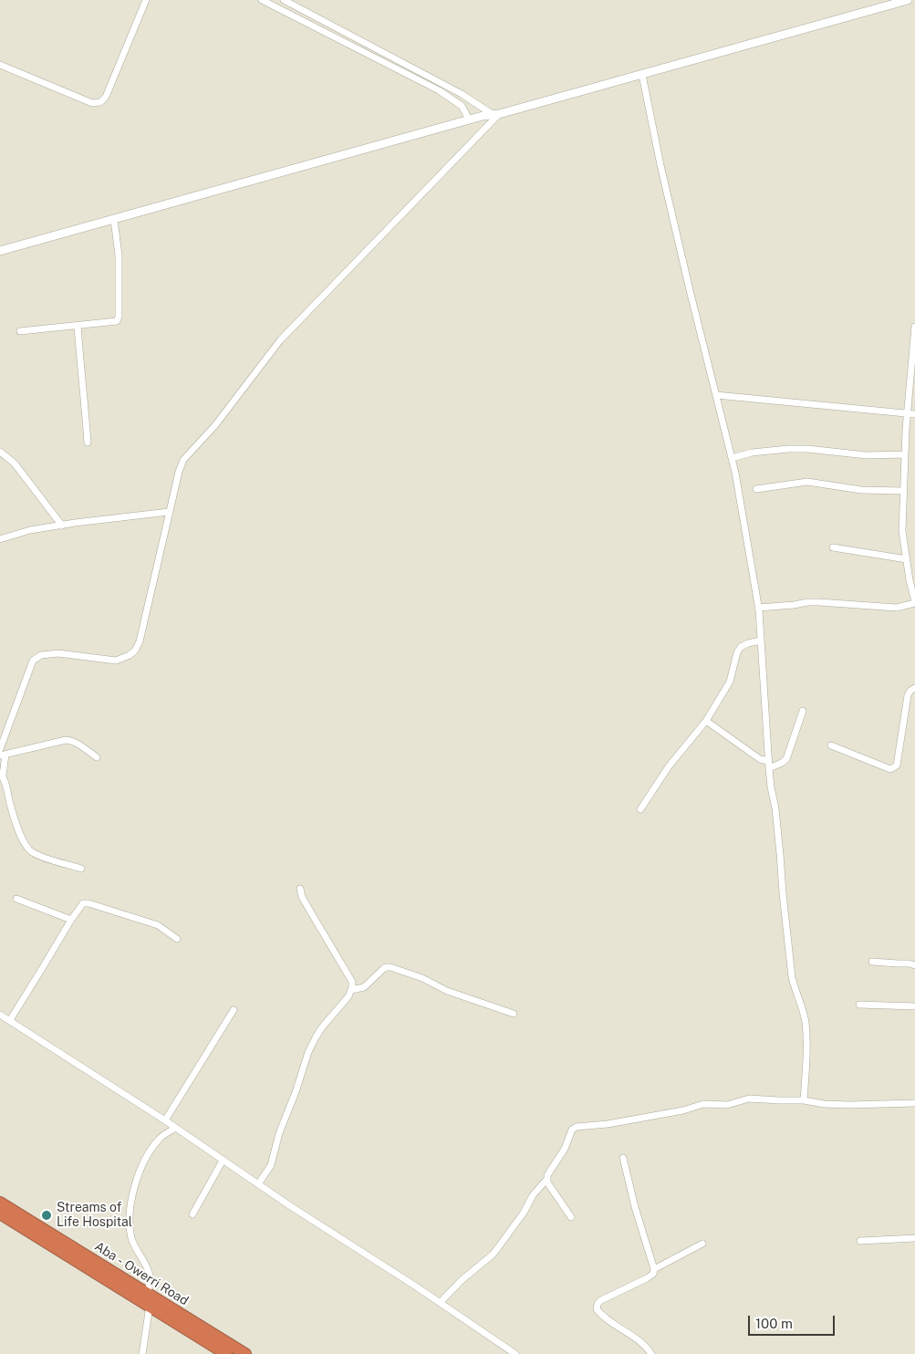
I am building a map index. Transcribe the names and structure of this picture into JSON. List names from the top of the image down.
{
  "streets": {
    "highway": ["Aba - Owerri Road"]
  },
  "places": ["Streams of Life Hospital"],
  "scale_bar": "100 m"
}
